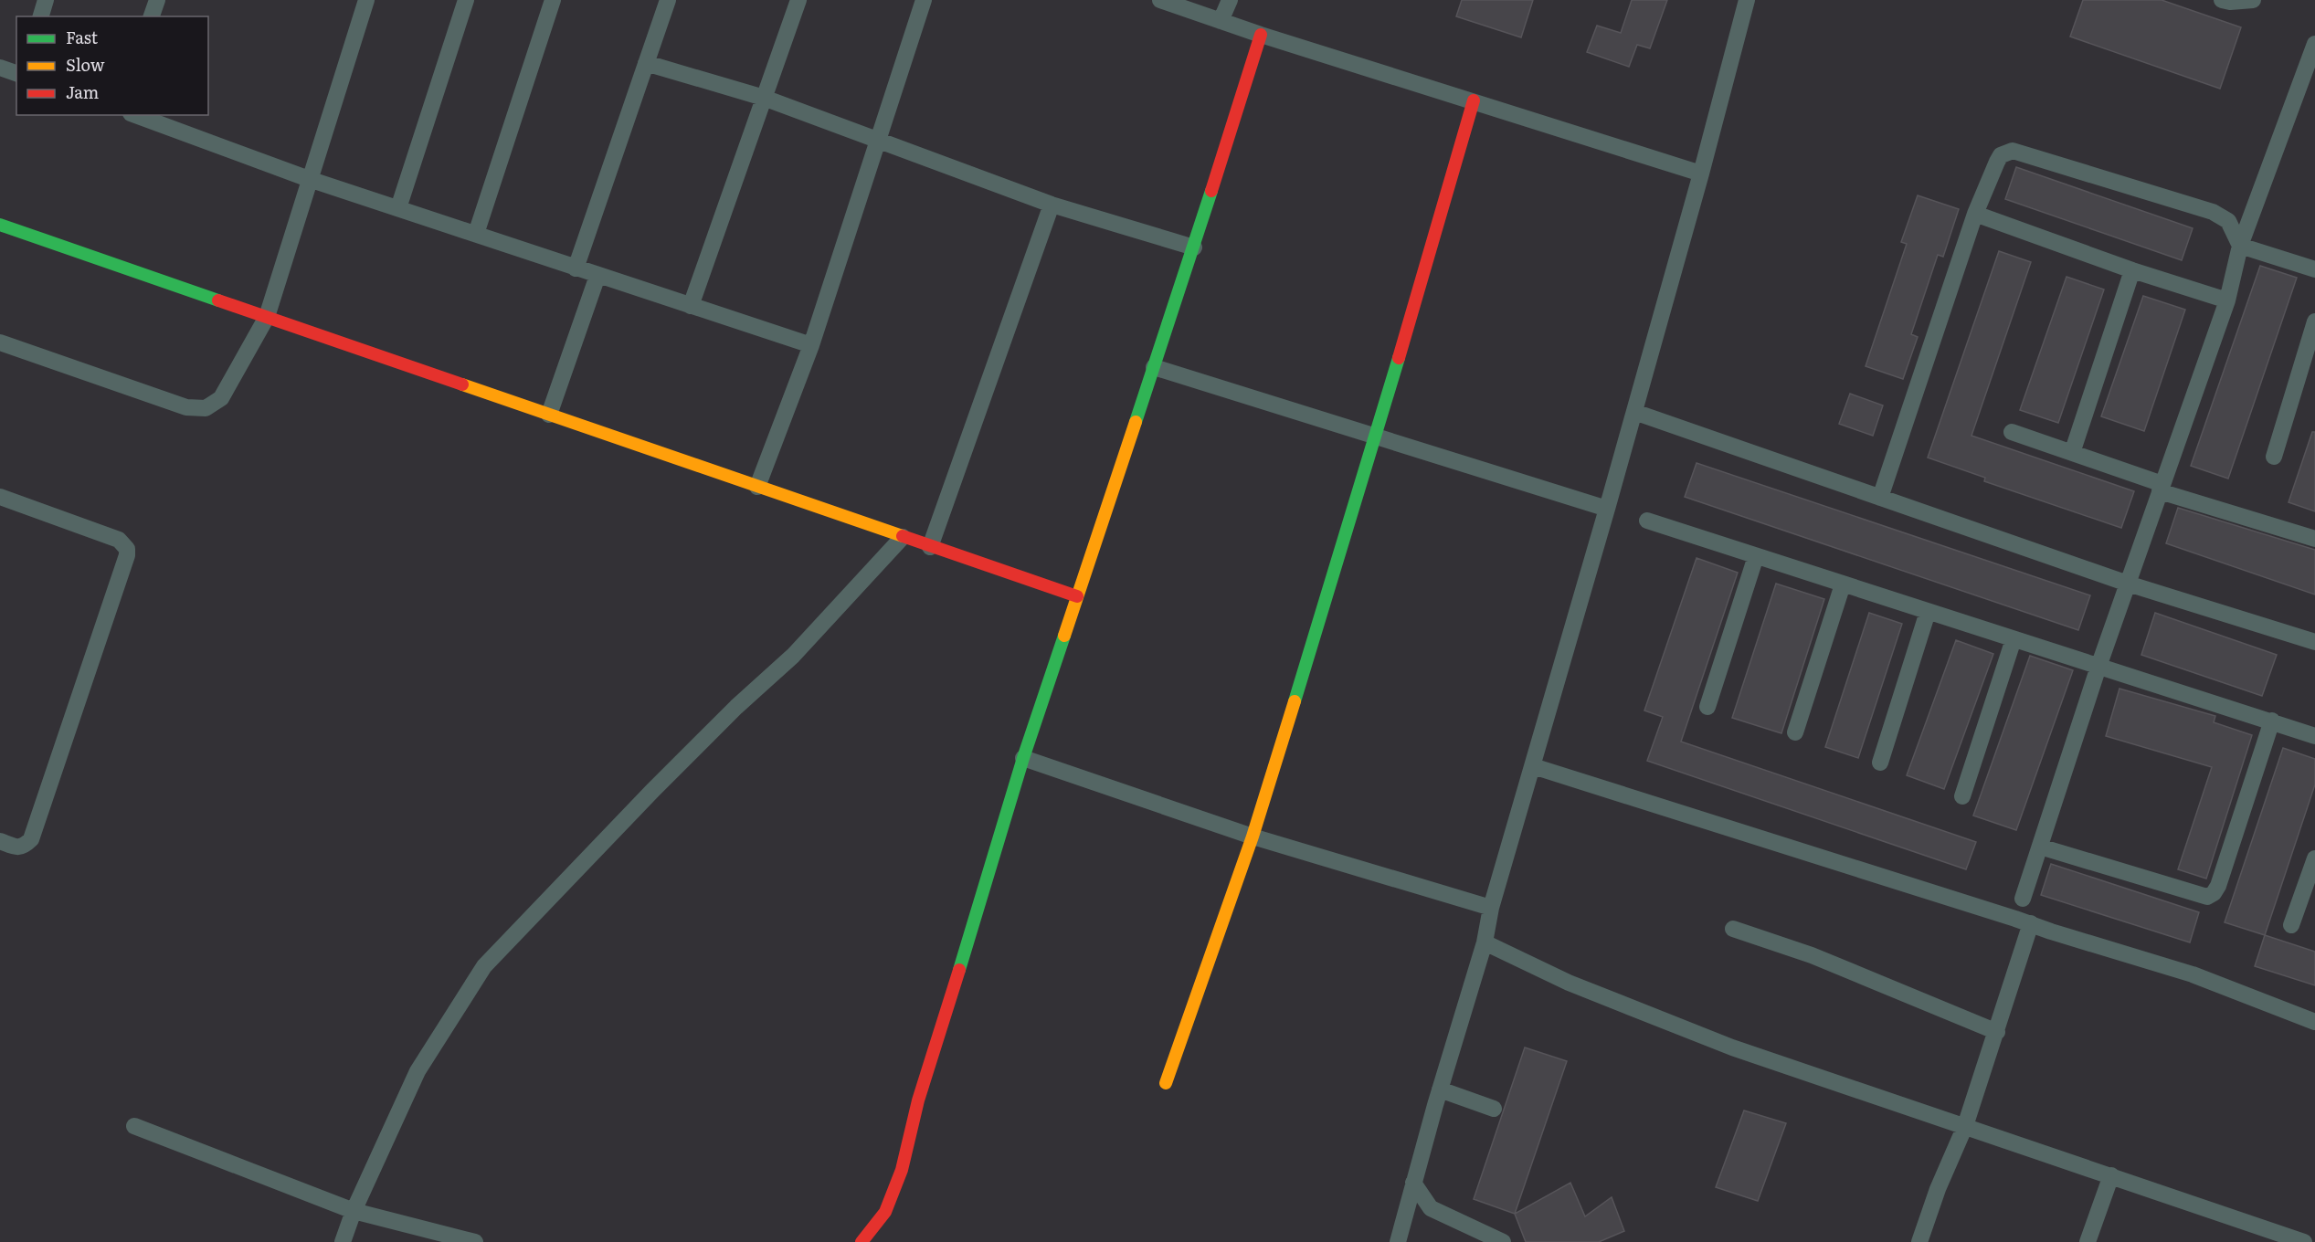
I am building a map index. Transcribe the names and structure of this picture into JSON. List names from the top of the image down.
{
  "legend": ["Fast", "Slow", "Jam"]
}
